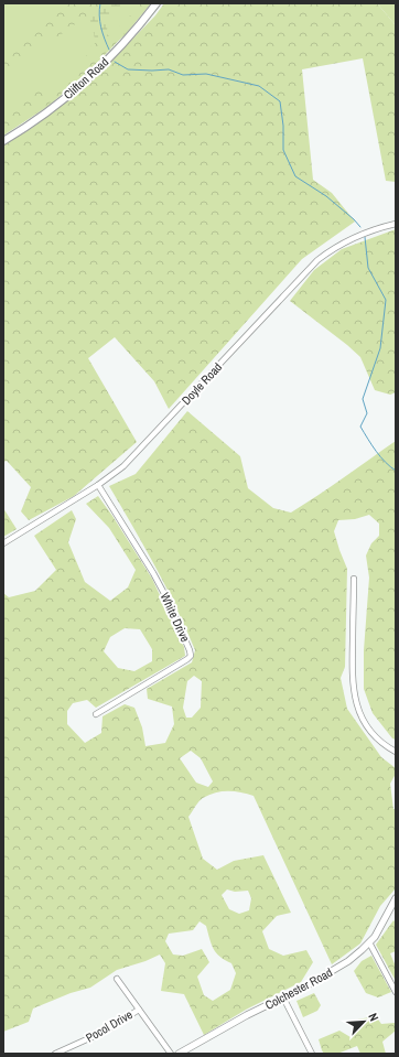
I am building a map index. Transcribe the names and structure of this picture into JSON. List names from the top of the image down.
{
  "streets": {
    "main road": ["Clifton Road"],
    "street": [
      "Doyle Road",
      "White Drive",
      "Colchester Road",
      "Pocol Drive"
    ]
  },
  "crossings": [
    ["Doyle Road", "White Drive"]
  ],
  "north": "top right"
}
